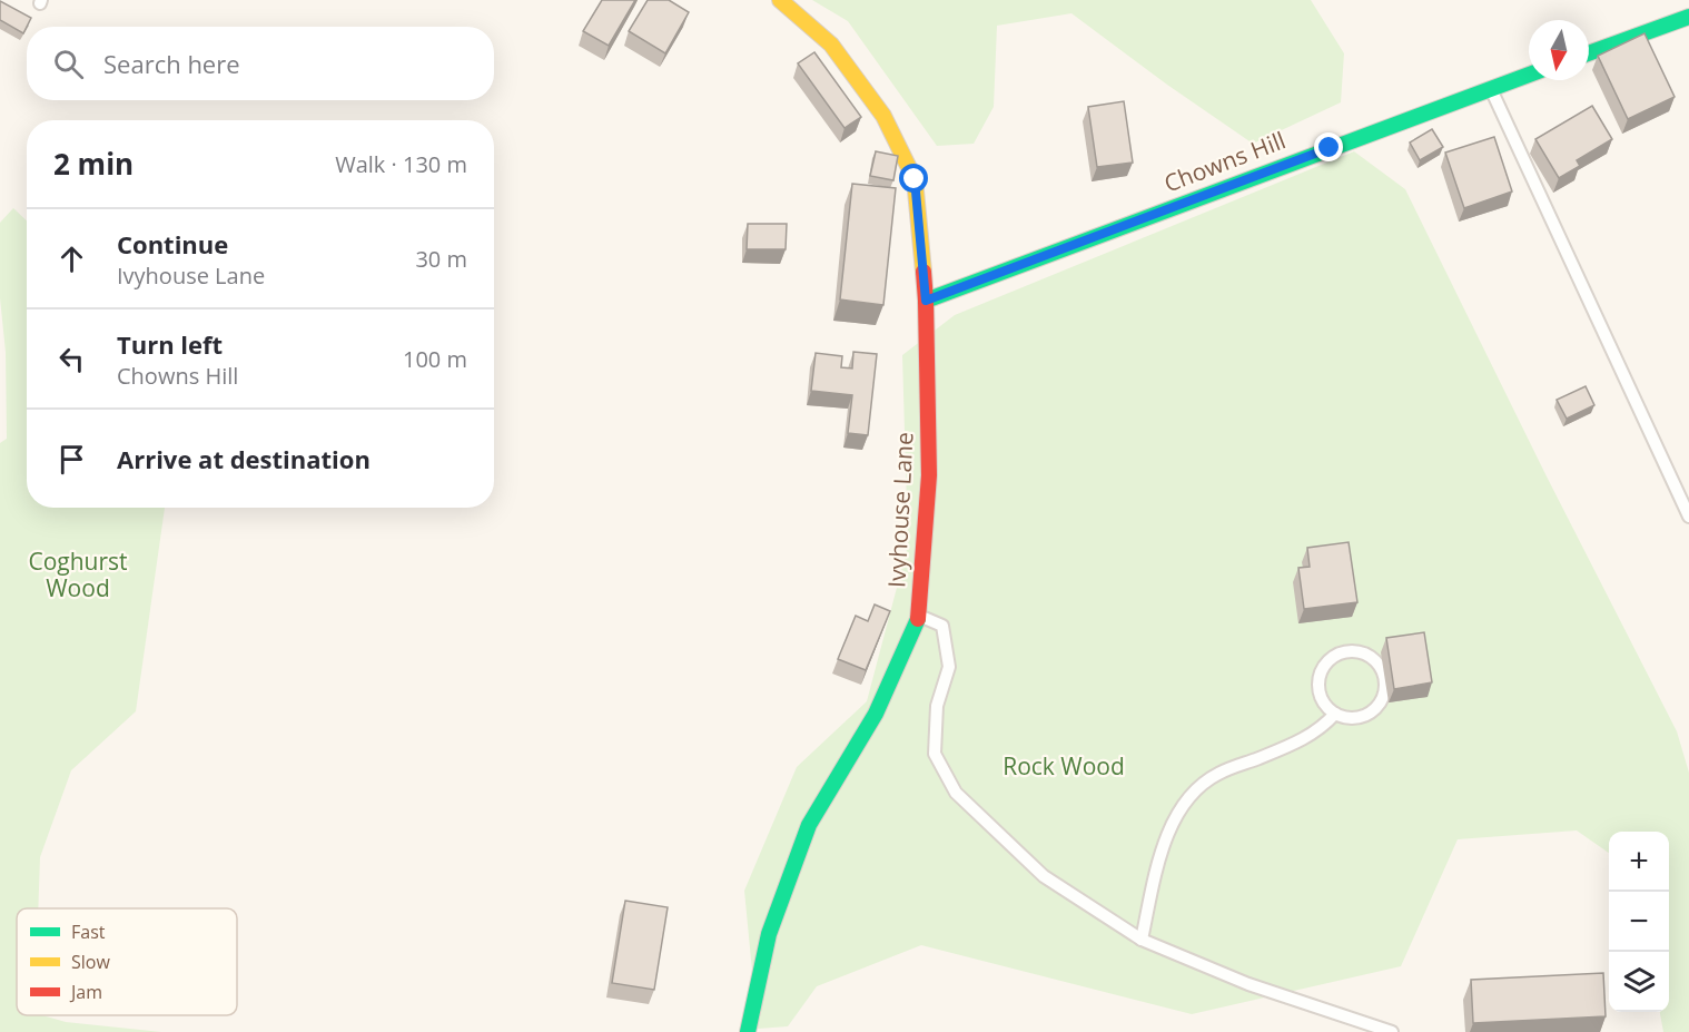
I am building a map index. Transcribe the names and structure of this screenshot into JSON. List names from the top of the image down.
{
  "streets": {
    "street": ["Chowns Hill", "Ivyhouse Lane"]
  },
  "crossings": [
    ["Chowns Hill", "Ivyhouse Lane"]
  ],
  "parks": ["Coghurst Wood", "Rock Wood"],
  "legend": ["Fast", "Slow", "Jam"],
  "north": "bottom",
  "page": {
    "search": "Search here",
    "heading": ["2 min", "Walk · 130 m"],
    "list": [
      ["Continue", "Ivyhouse Lane", "30 m"],
      ["Turn left", "Chowns Hill", "100 m"],
      "Arrive at destination"
    ],
    "map_buttons": ["+", "−"]
  }
}
